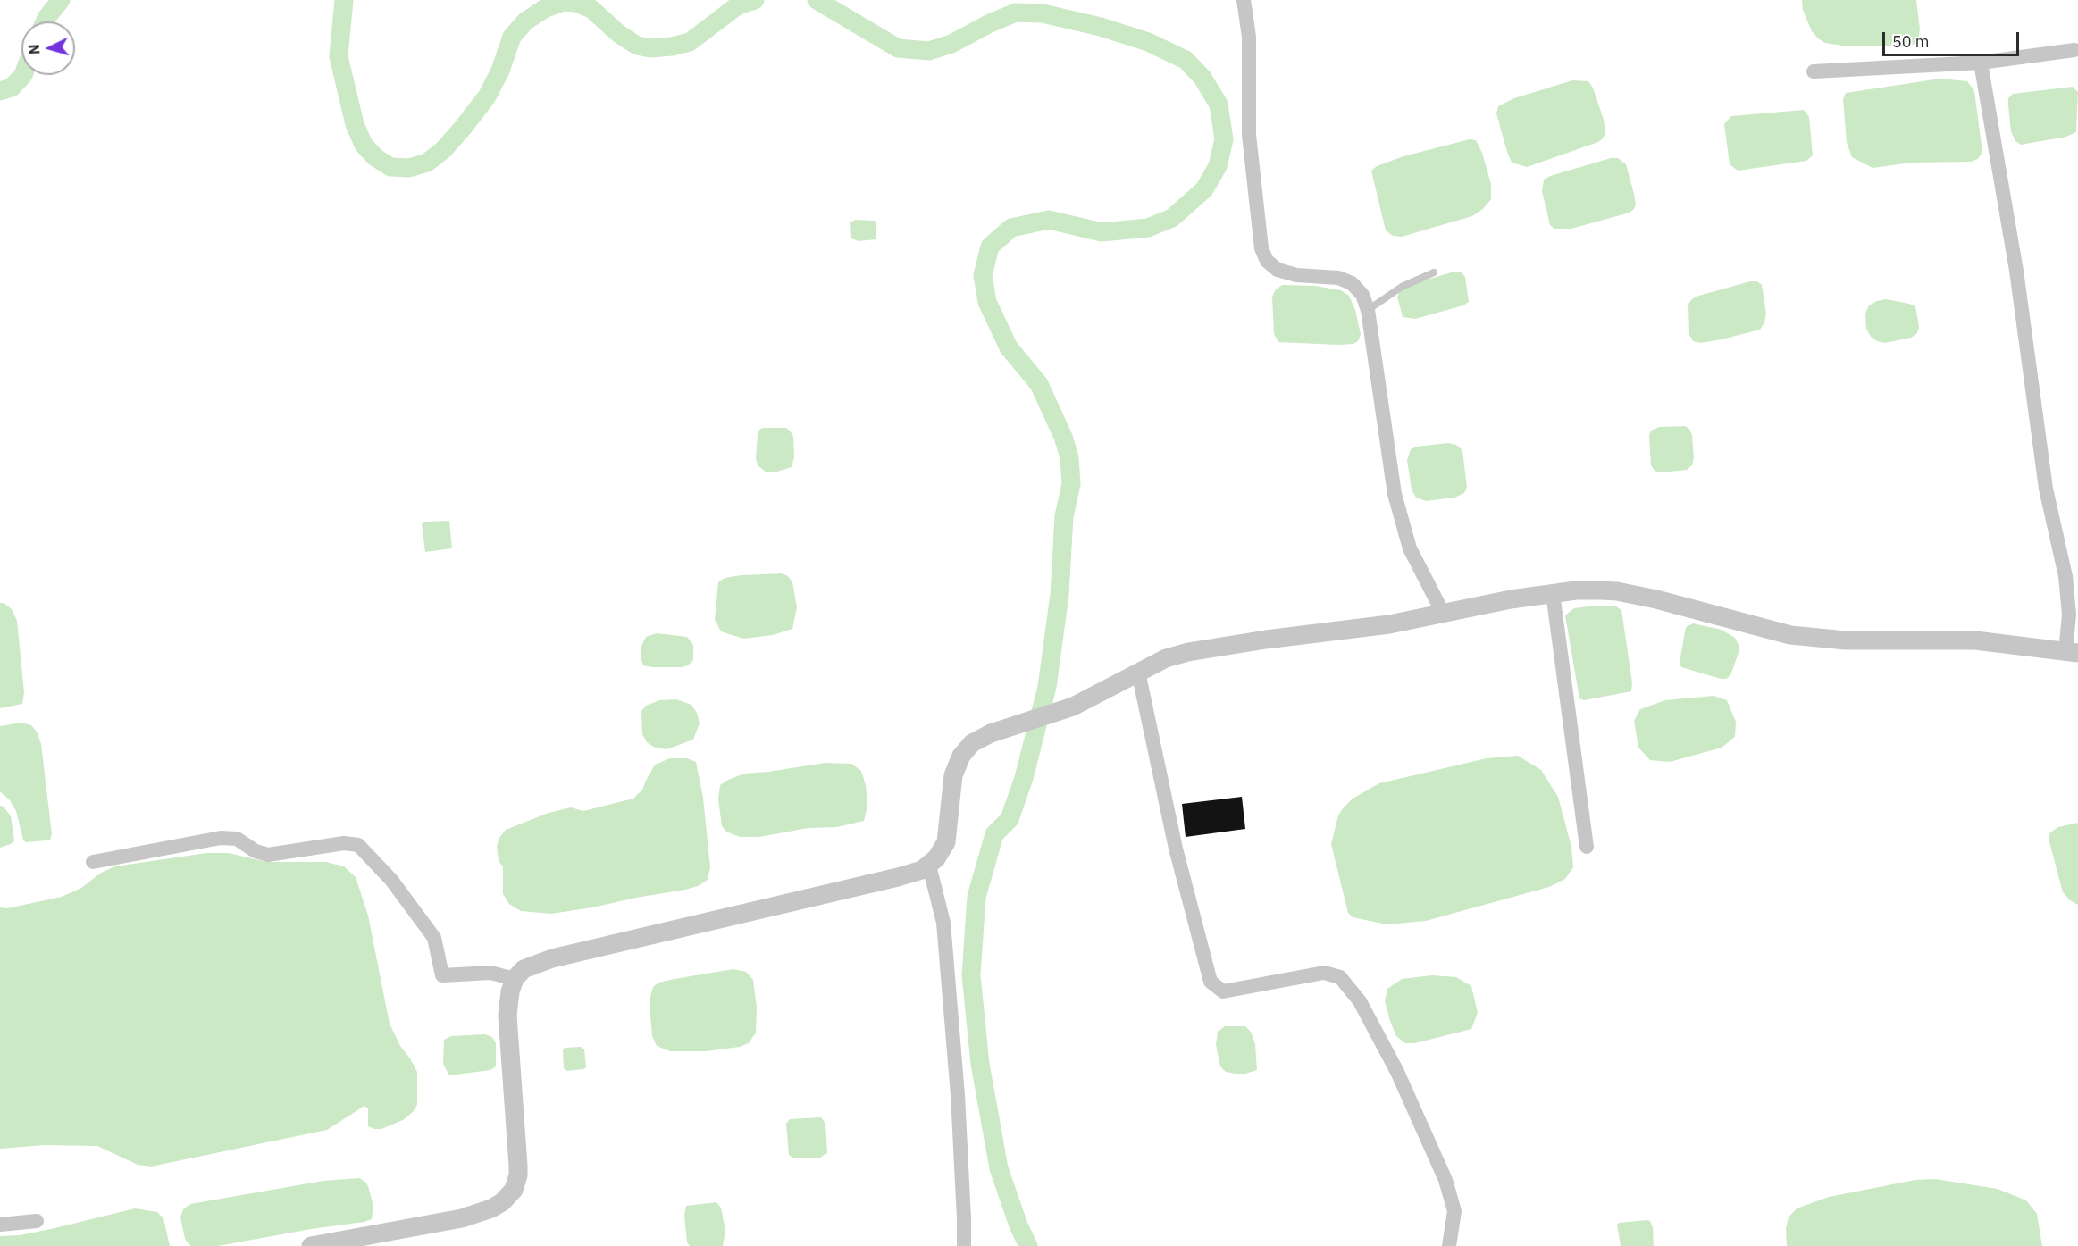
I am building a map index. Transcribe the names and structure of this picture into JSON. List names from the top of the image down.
{
  "scale_bar": "50 m",
  "north": "left"
}
